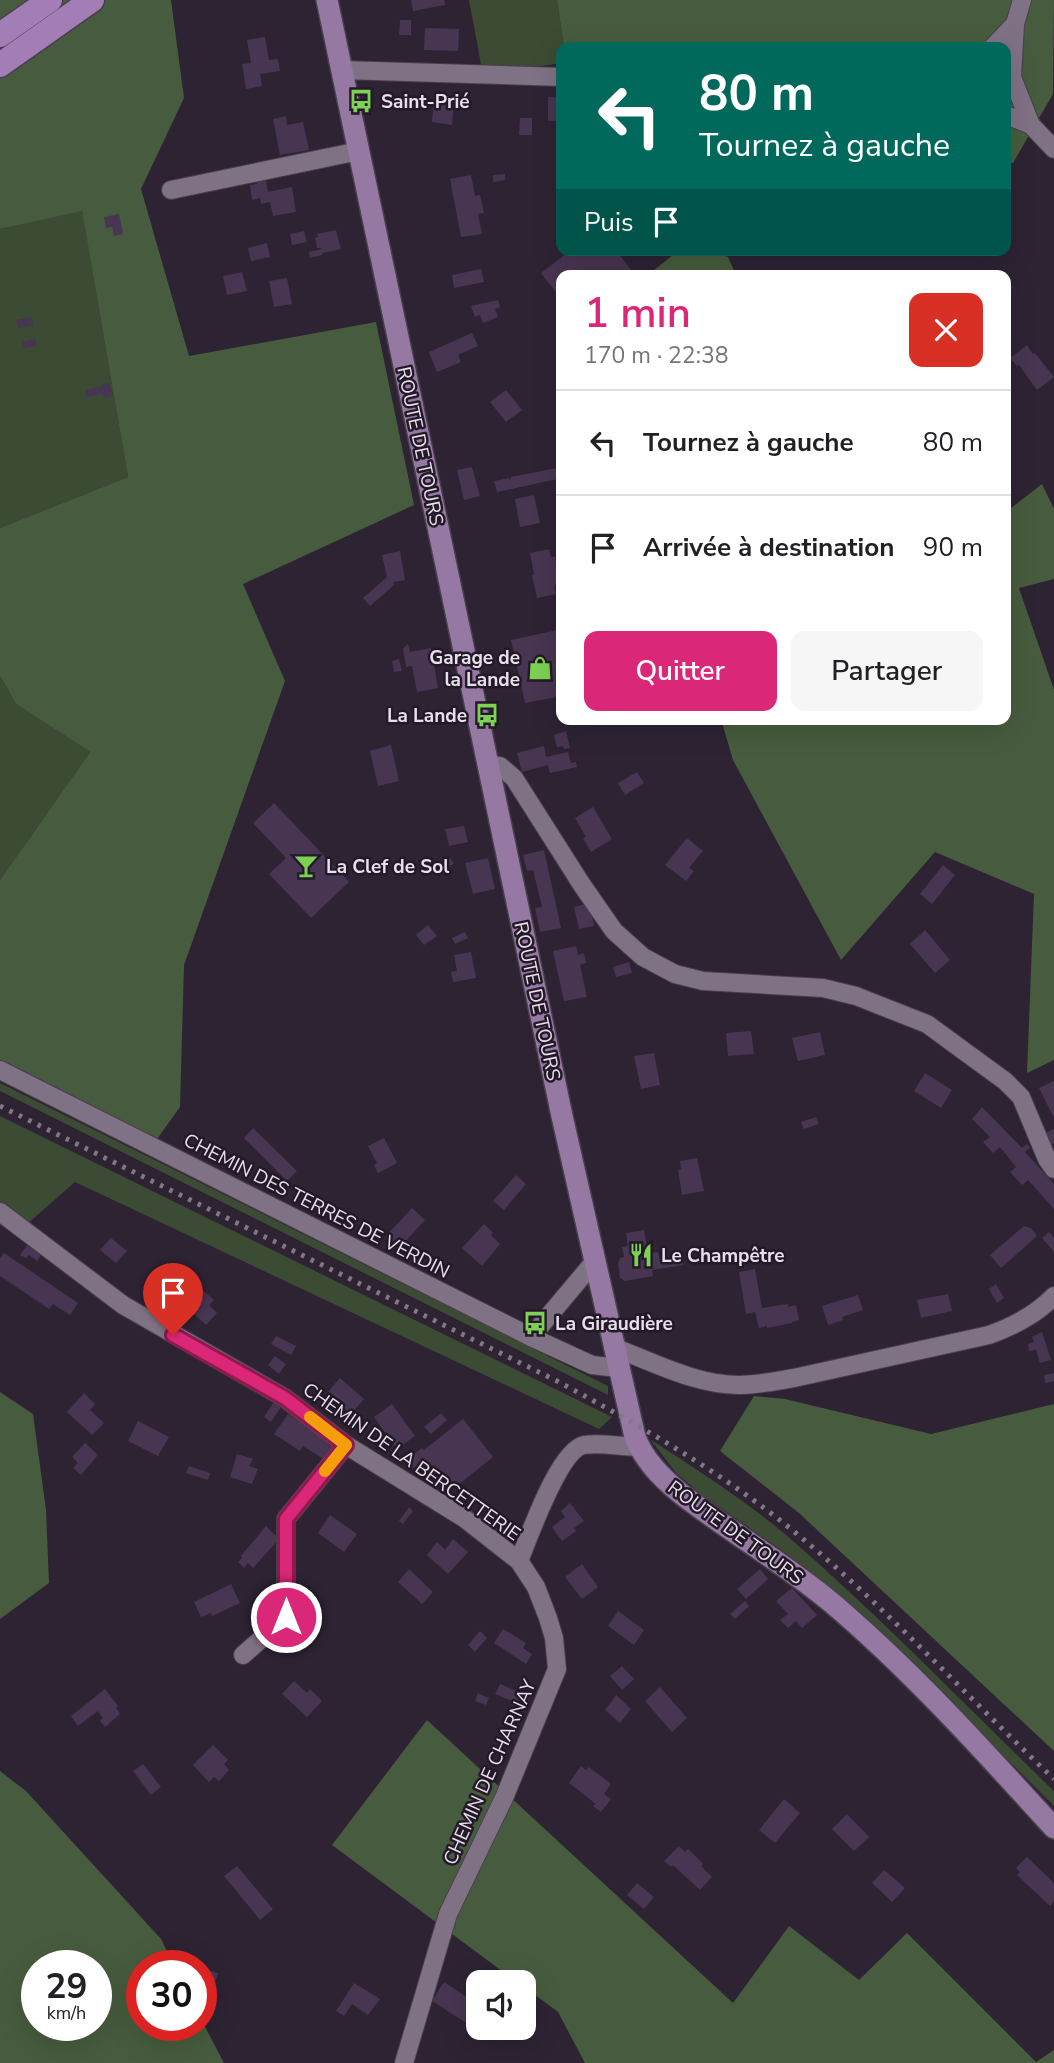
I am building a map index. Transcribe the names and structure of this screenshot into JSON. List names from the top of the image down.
{
  "streets": {
    "main road": ["ROUTE DE TOURS"],
    "street": ["CHEMIN DES TERRES DE VERDIN", "CHEMIN DE LA BERCETTERIE", "CHEMIN DE CHARNAY"]
  },
  "crossings": [
    ["ROUTE DE TOURS", "CHEMIN DES TERRES DE VERDIN"],
    ["CHEMIN DE LA BERCETTERIE", "CHEMIN DE CHARNAY"]
  ],
  "places": {
    "bus stop": ["Saint-Prié", "La Lande", "La Giraudière"],
    "shop": ["Garage de la Lande"],
    "bar": ["La Clef de Sol"],
    "restaurant": ["Le Champêtre"]
  },
  "page": {
    "turn": ["80 m", "Tournez à gauche"],
    "then": "Puis",
    "heading": ["1 min", "170 m · 22:38"],
    "list": [
      {
        "name": "Tournez à gauche",
        "value": "80 m"
      },
      {
        "name": "Arrivée à destination",
        "value": "90 m"
      }
    ],
    "buttons": ["Quitter", "Partager"],
    "speed": "29 km/h",
    "limit": "30"
  }
}
